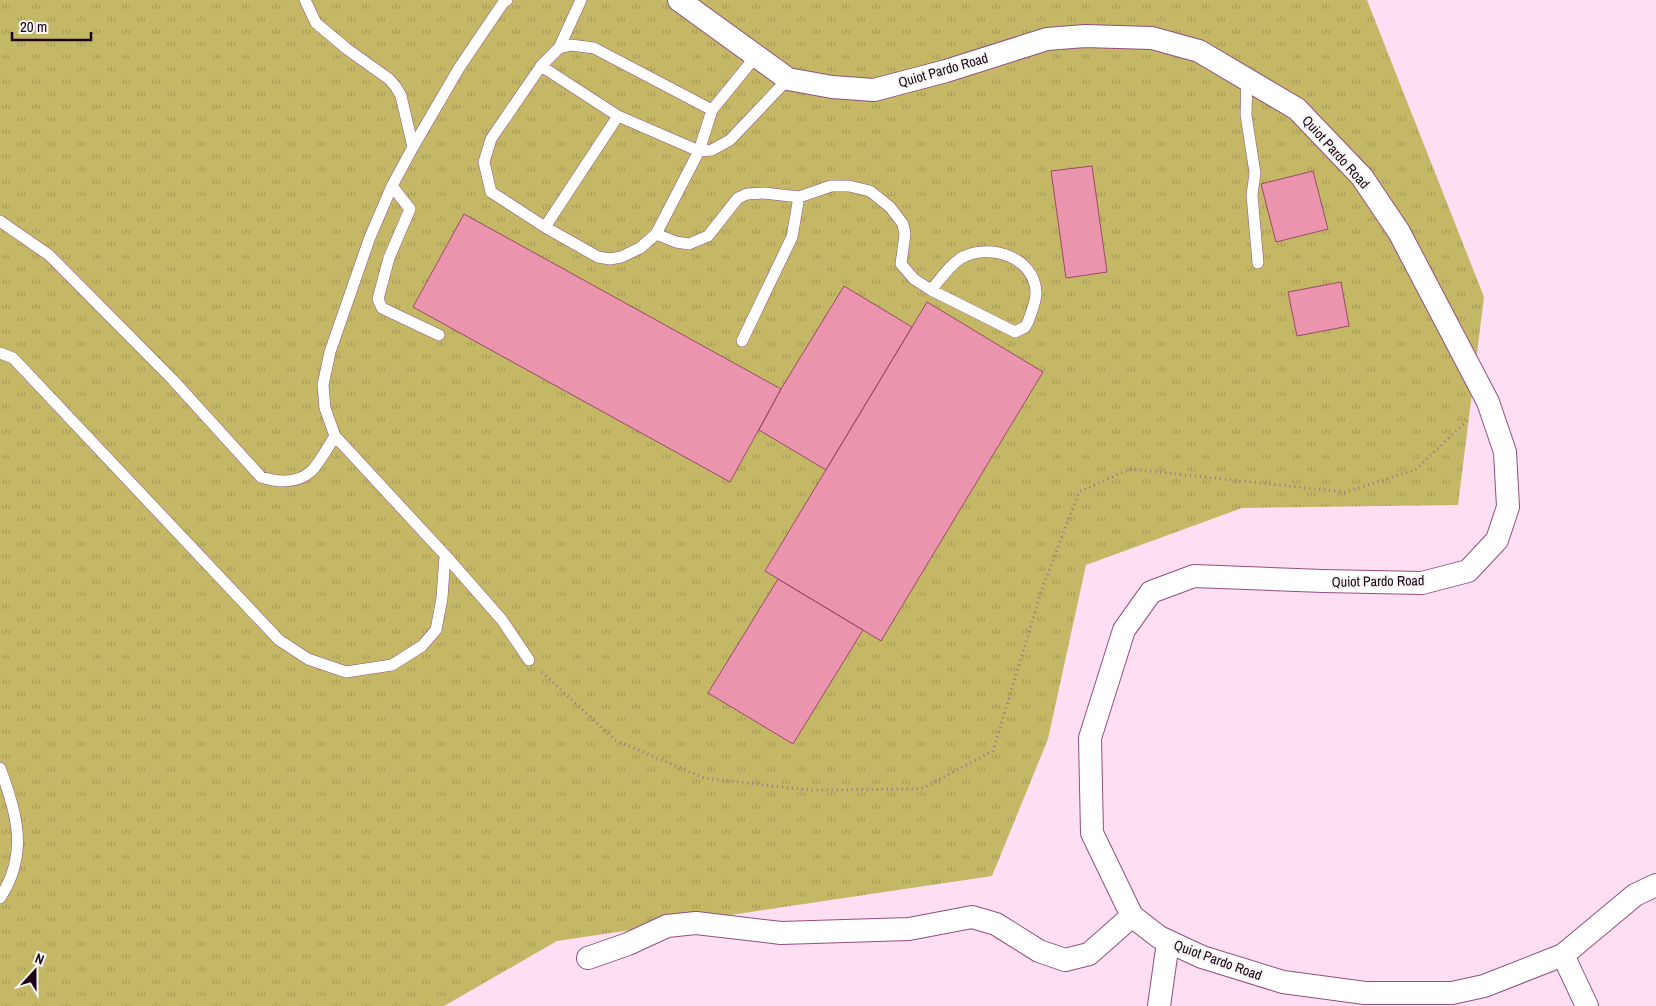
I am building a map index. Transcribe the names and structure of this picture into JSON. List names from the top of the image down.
{
  "streets": {
    "street": ["Quiot Pardo Road"]
  },
  "scale_bar": "20 m",
  "north": "top"
}
